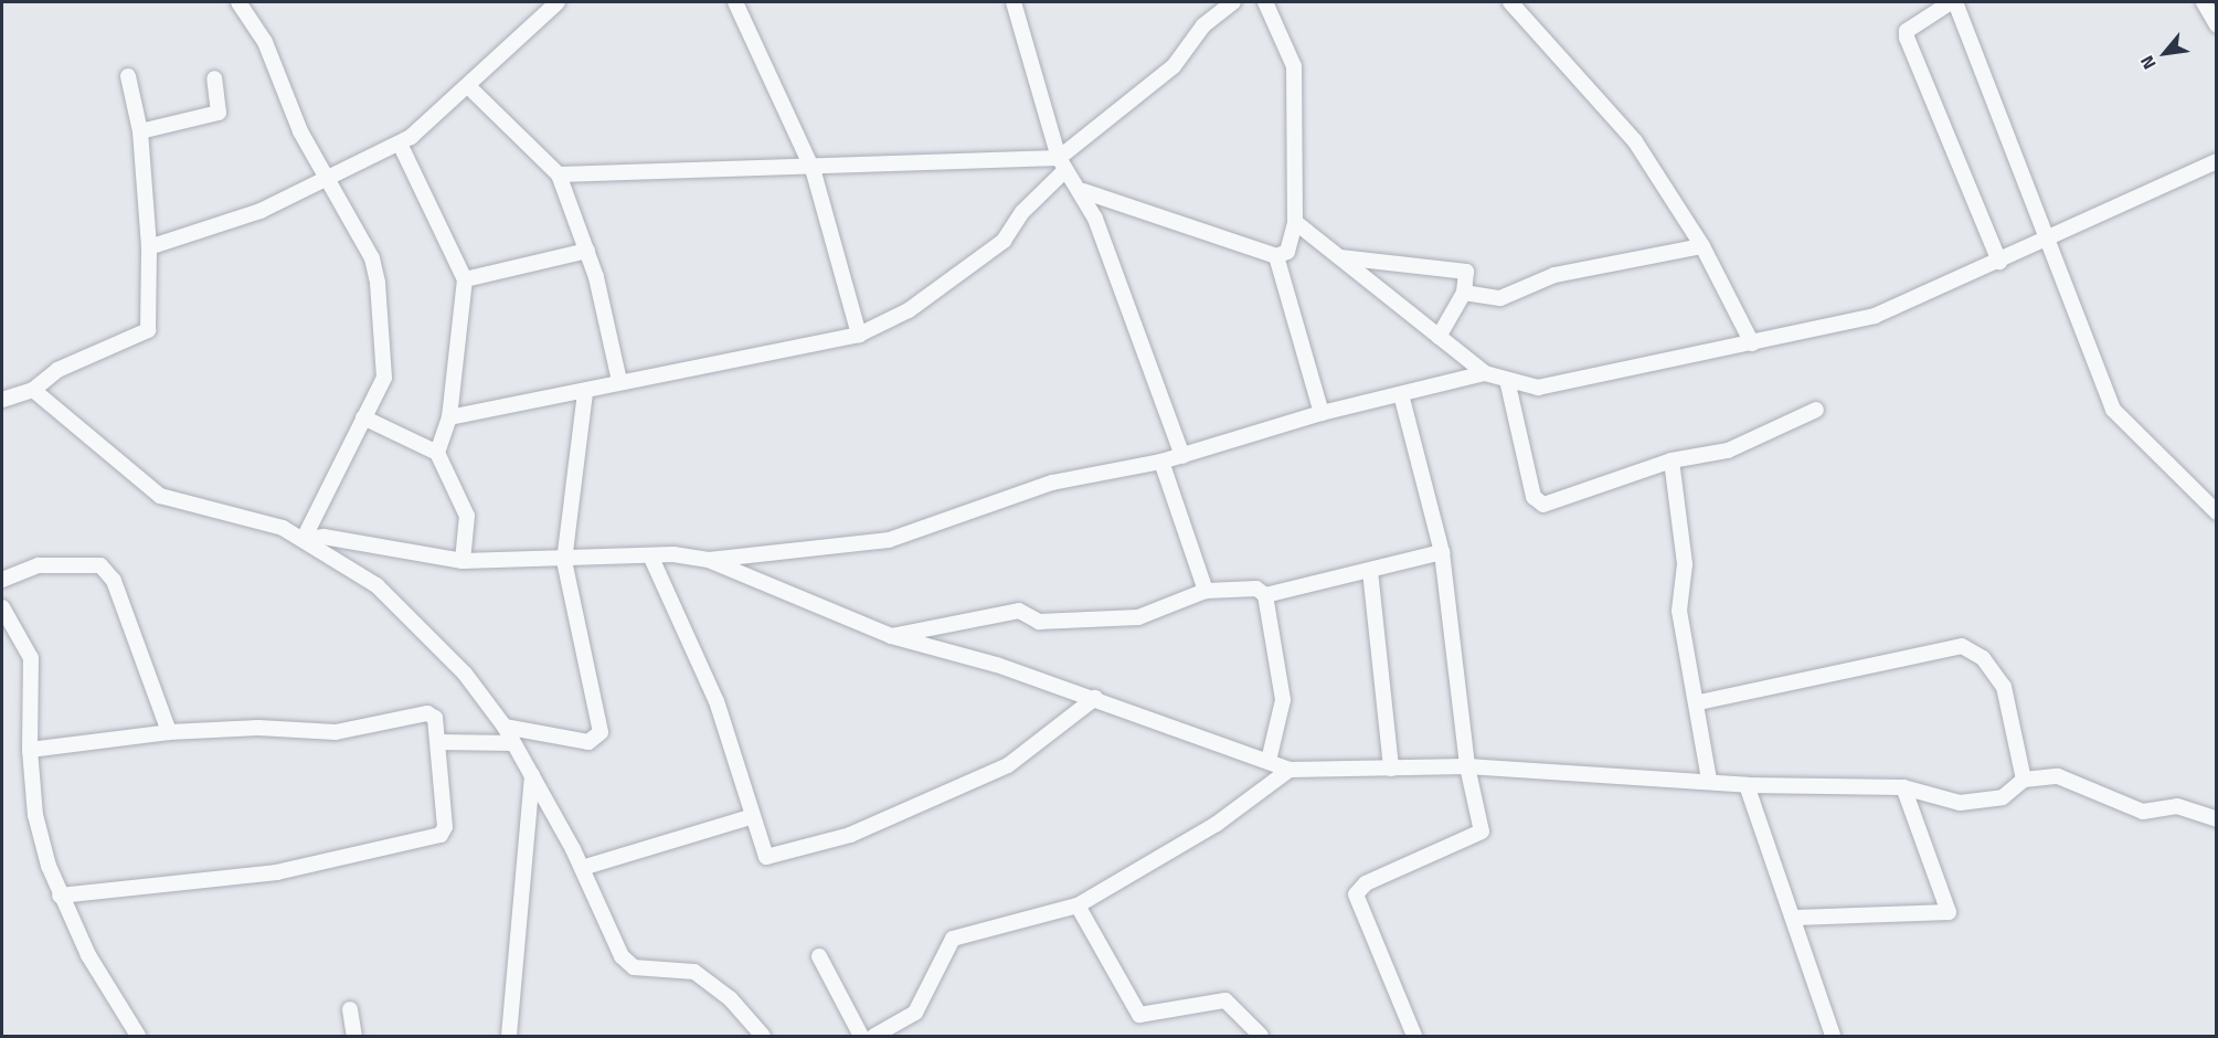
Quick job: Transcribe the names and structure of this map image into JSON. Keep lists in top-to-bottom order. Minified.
{"north":"bottom left"}
